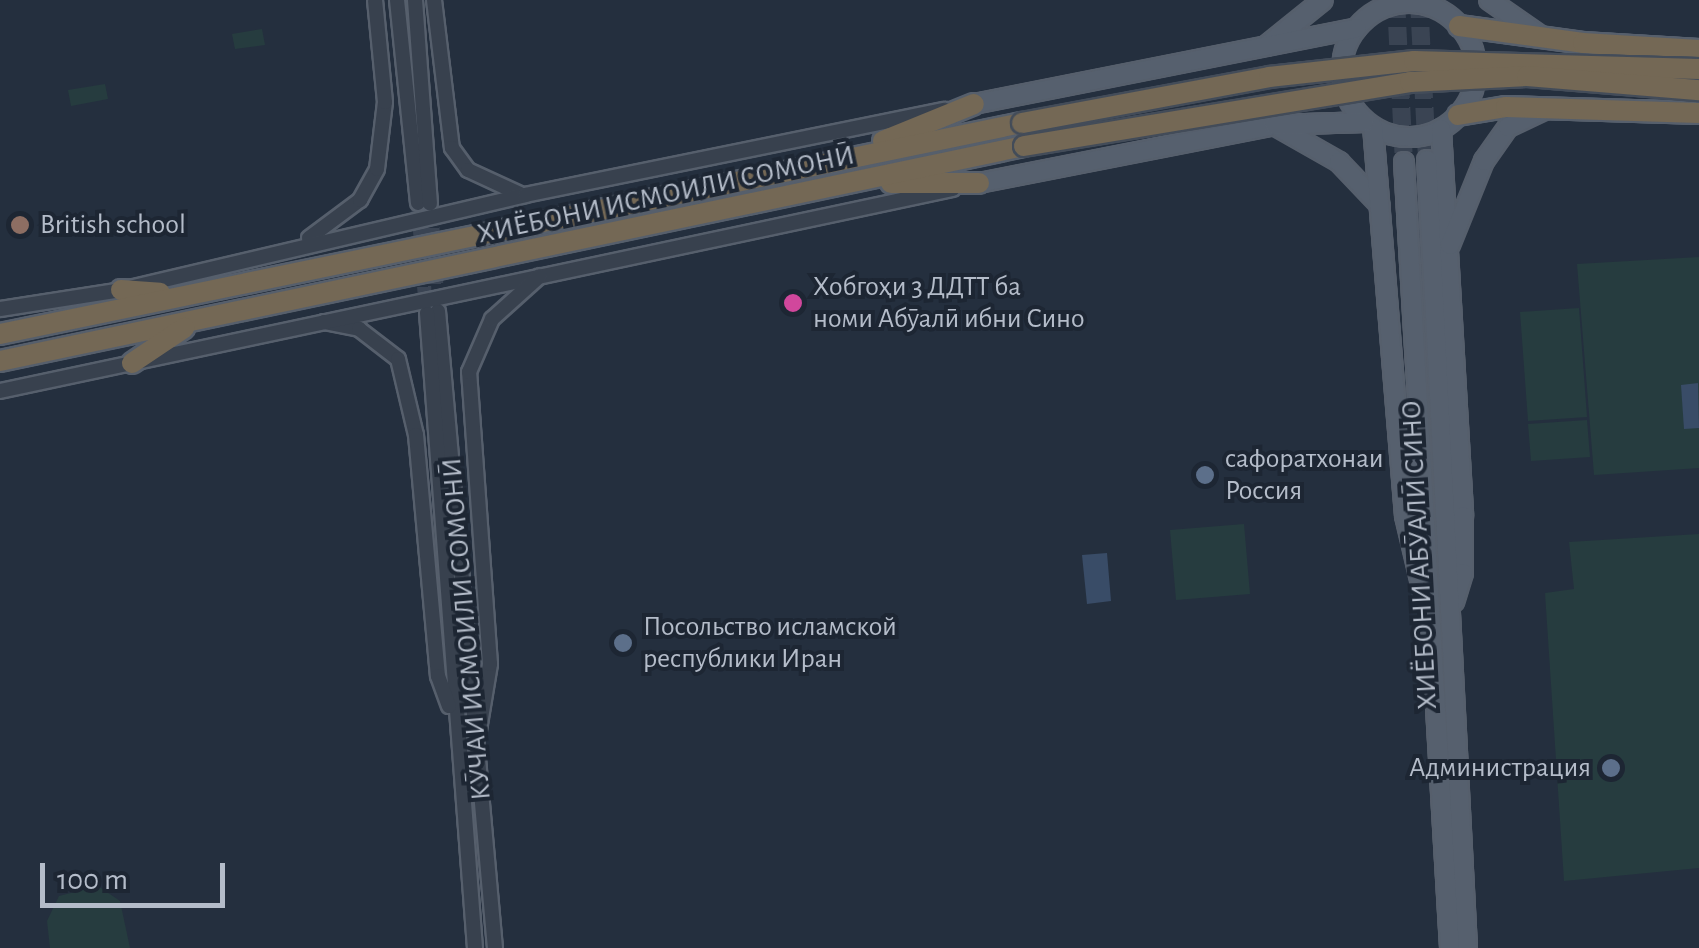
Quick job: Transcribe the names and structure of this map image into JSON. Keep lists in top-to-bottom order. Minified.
{"streets":{"highway":["ХИЁБОНИ ИСМОИЛИ СОМОНӢ"],"main road":["ХИЁБОНИ АБӮАЛӢ СИНО"],"street":["КӮЧАИ ИСМОИЛИ СОМОНӢ"]},"places":["British school","Хобгоҳи 3 ДДТТ ба номи Абӯалӣ ибни Сино","сафоратхонаи Россия","Посольство исламской республики Иран","Администрация"],"scale_bar":"100 m"}
